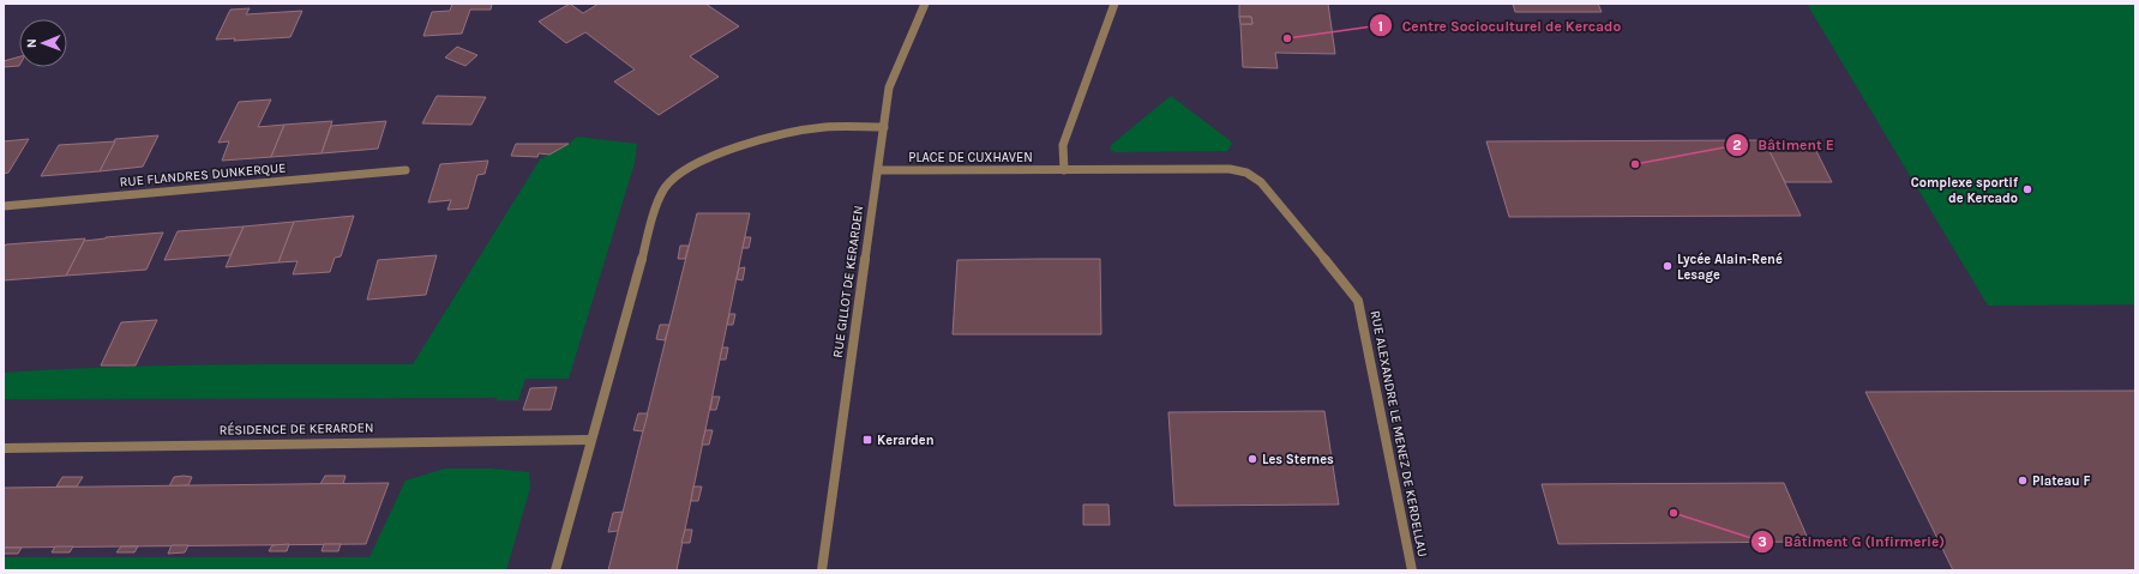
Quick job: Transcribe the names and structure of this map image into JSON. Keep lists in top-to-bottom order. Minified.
{"streets":{"street":["PLACE DE CUXHAVEN","RUE FLANDRES DUNKERQUE","RUE GILLOT DE KERARDEN","RÉSIDENCE DE KERARDEN","RUE ALEXANDRE LE MENEZ DE KERDELLAU"]},"crossings":[["PLACE DE CUXHAVEN","RUE GILLOT DE KERARDEN"],["PLACE DE CUXHAVEN","RUE ALEXANDRE LE MENEZ DE KERDELLAU"]],"places":{"other":["Centre Socioculturel de Kercado","Bâtiment E","Complexe sportif de Kercado","Lycée Alain-René Lesage","Les Sternes","Plateau F","Bâtiment G (Infirmerie)"],"transit":["Kerarden"]},"north":"left"}
